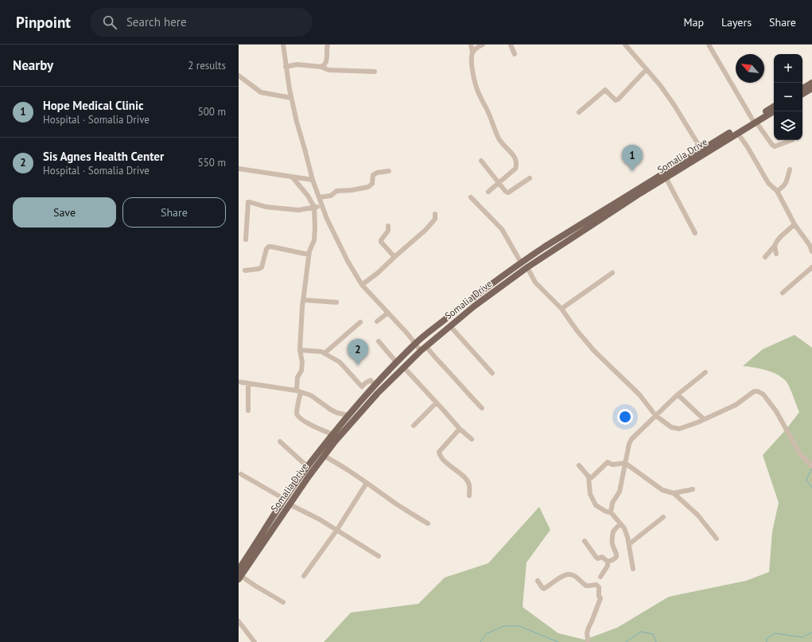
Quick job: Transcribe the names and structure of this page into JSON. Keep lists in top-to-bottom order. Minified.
{"streets":{"main road":["Somalia Drive"]},"north":"top left","page":{"header":"Pinpoint","search":"Search here","nav":["Map","Layers","Share"],"heading":["Nearby","2 results"],"map_buttons":["+","−"],"list":[{"mark":"1","name":"Hope Medical Clinic","note":"Hospital · Somalia Drive","value":"500 m"},{"mark":"2","name":"Sis Agnes Health Center","note":"Hospital · Somalia Drive","value":"550 m"}],"pins":["1","2"],"buttons":["Save","Share"]}}
